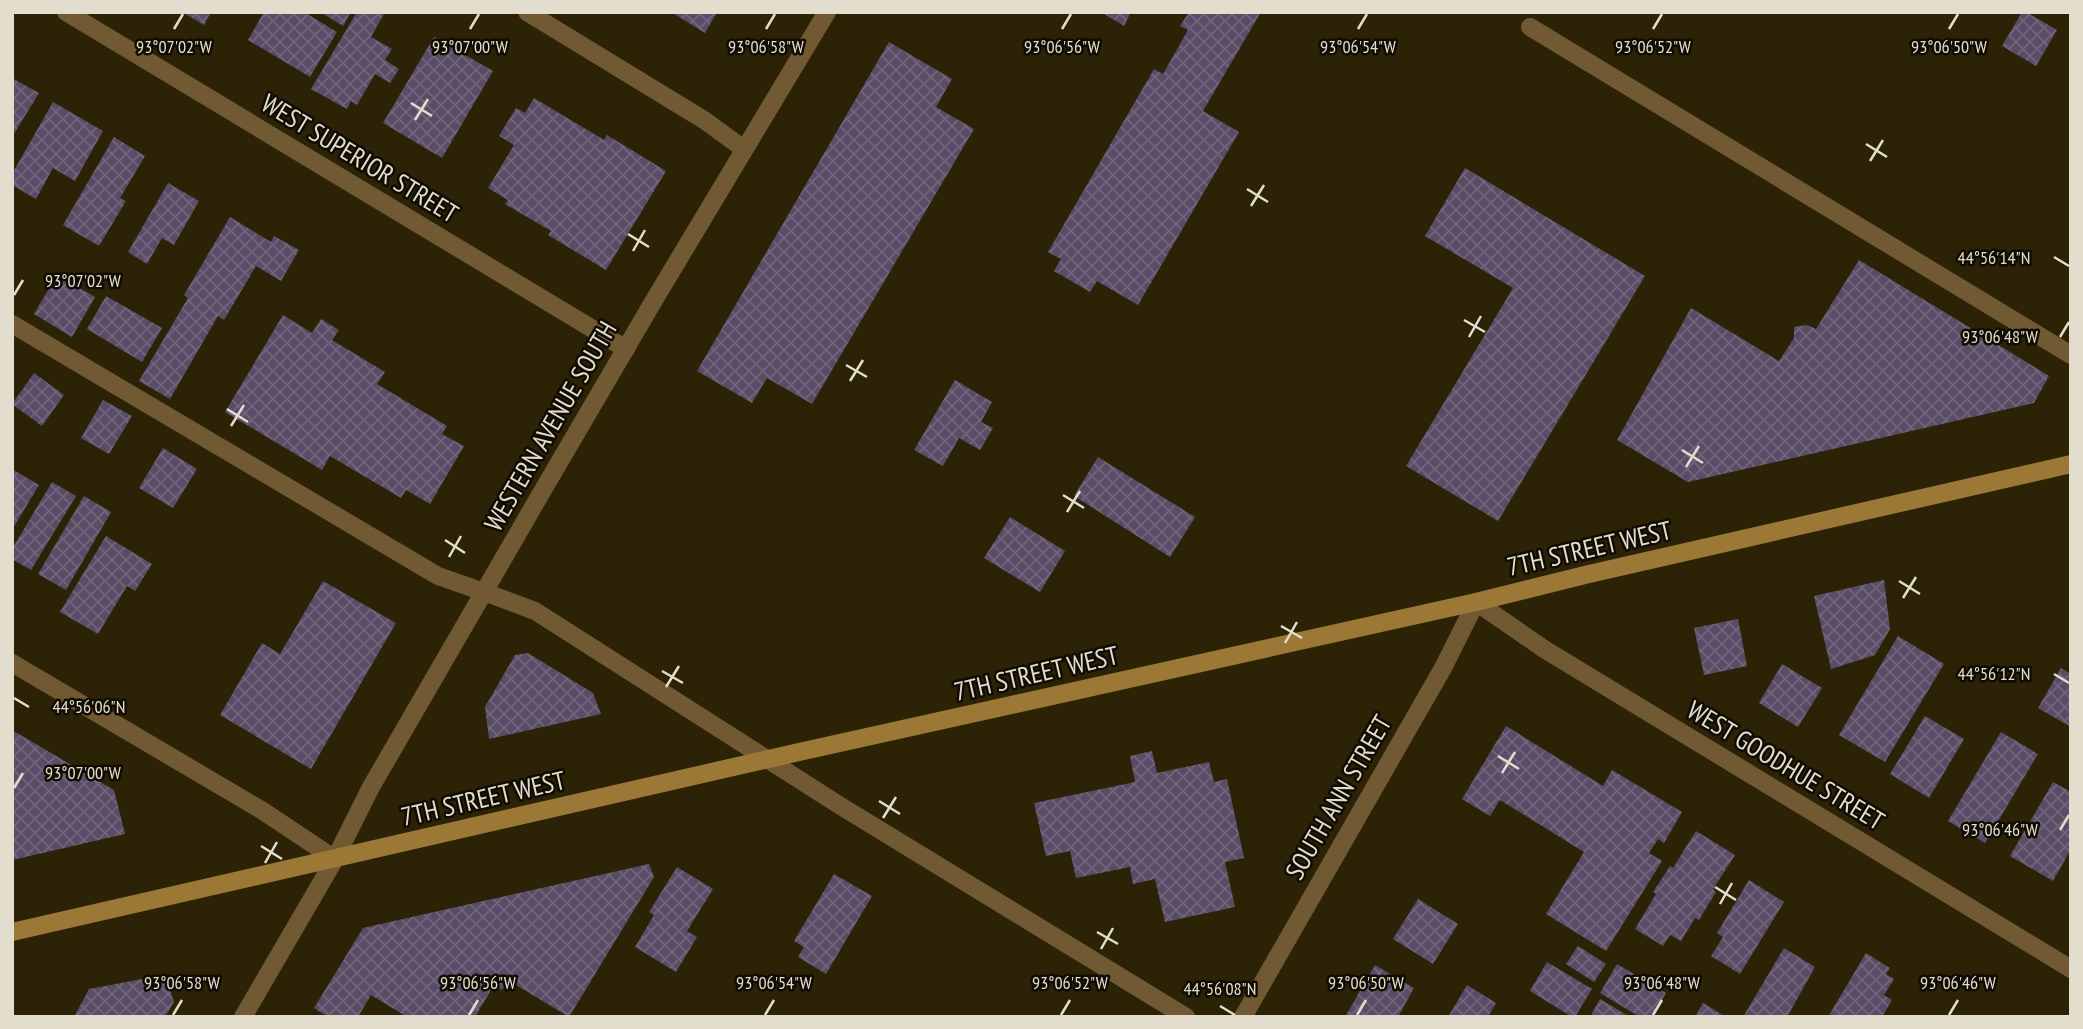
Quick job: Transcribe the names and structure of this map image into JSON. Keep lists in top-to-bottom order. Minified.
{"streets":{"main road":["7TH STREET WEST"],"street":["WEST SUPERIOR STREET","WESTERN AVENUE SOUTH","WEST GOODHUE STREET","SOUTH ANN STREET"]},"crossings":[["WEST SUPERIOR STREET","WESTERN AVENUE SOUTH"],["WESTERN AVENUE SOUTH","7TH STREET WEST"],["7TH STREET WEST","WEST GOODHUE STREET"],["7TH STREET WEST","SOUTH ANN STREET"],["WEST GOODHUE STREET","SOUTH ANN STREET"]],"coordinates":["93°07'02\"W","93°07'00\"W","93°06'58\"W","93°06'56\"W","93°06'54\"W","93°06'52\"W","93°06'50\"W","44°56'14\"N","93°06'48\"W","44°56'12\"N","44°56'06\"N","93°06'46\"W","44°56'08\"N"]}
